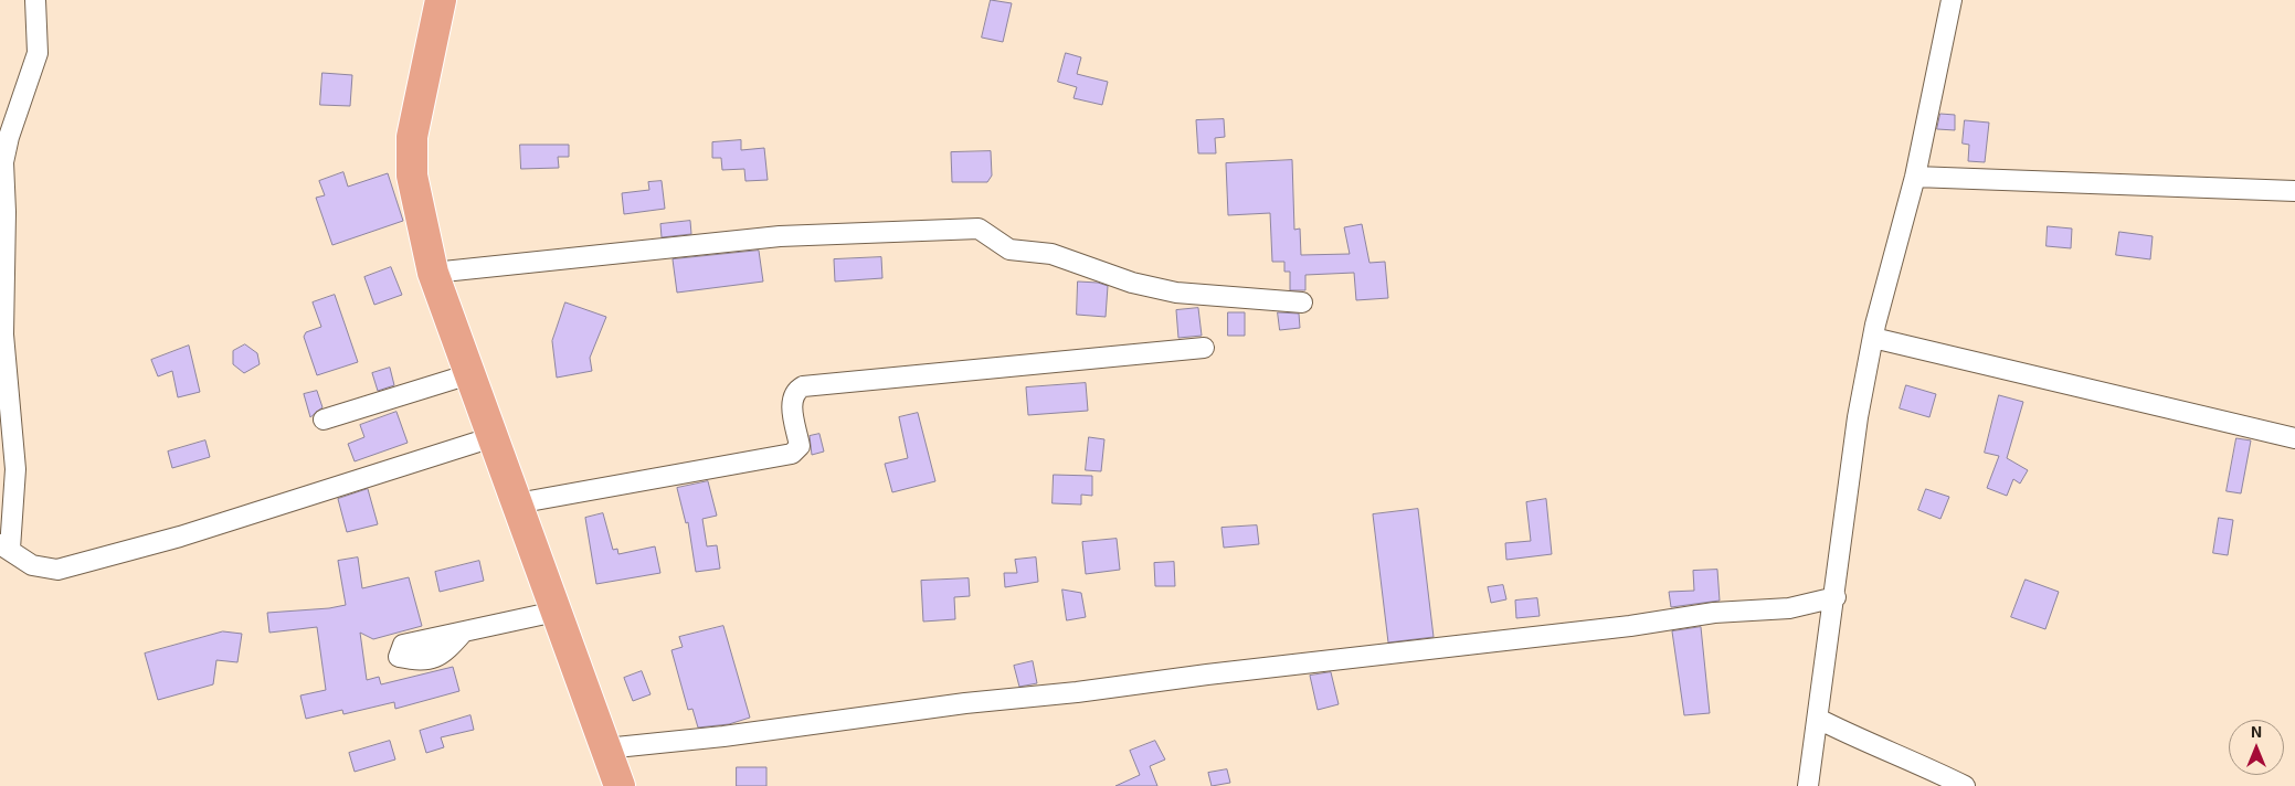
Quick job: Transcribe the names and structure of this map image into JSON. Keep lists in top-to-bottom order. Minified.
{"north":"top"}
